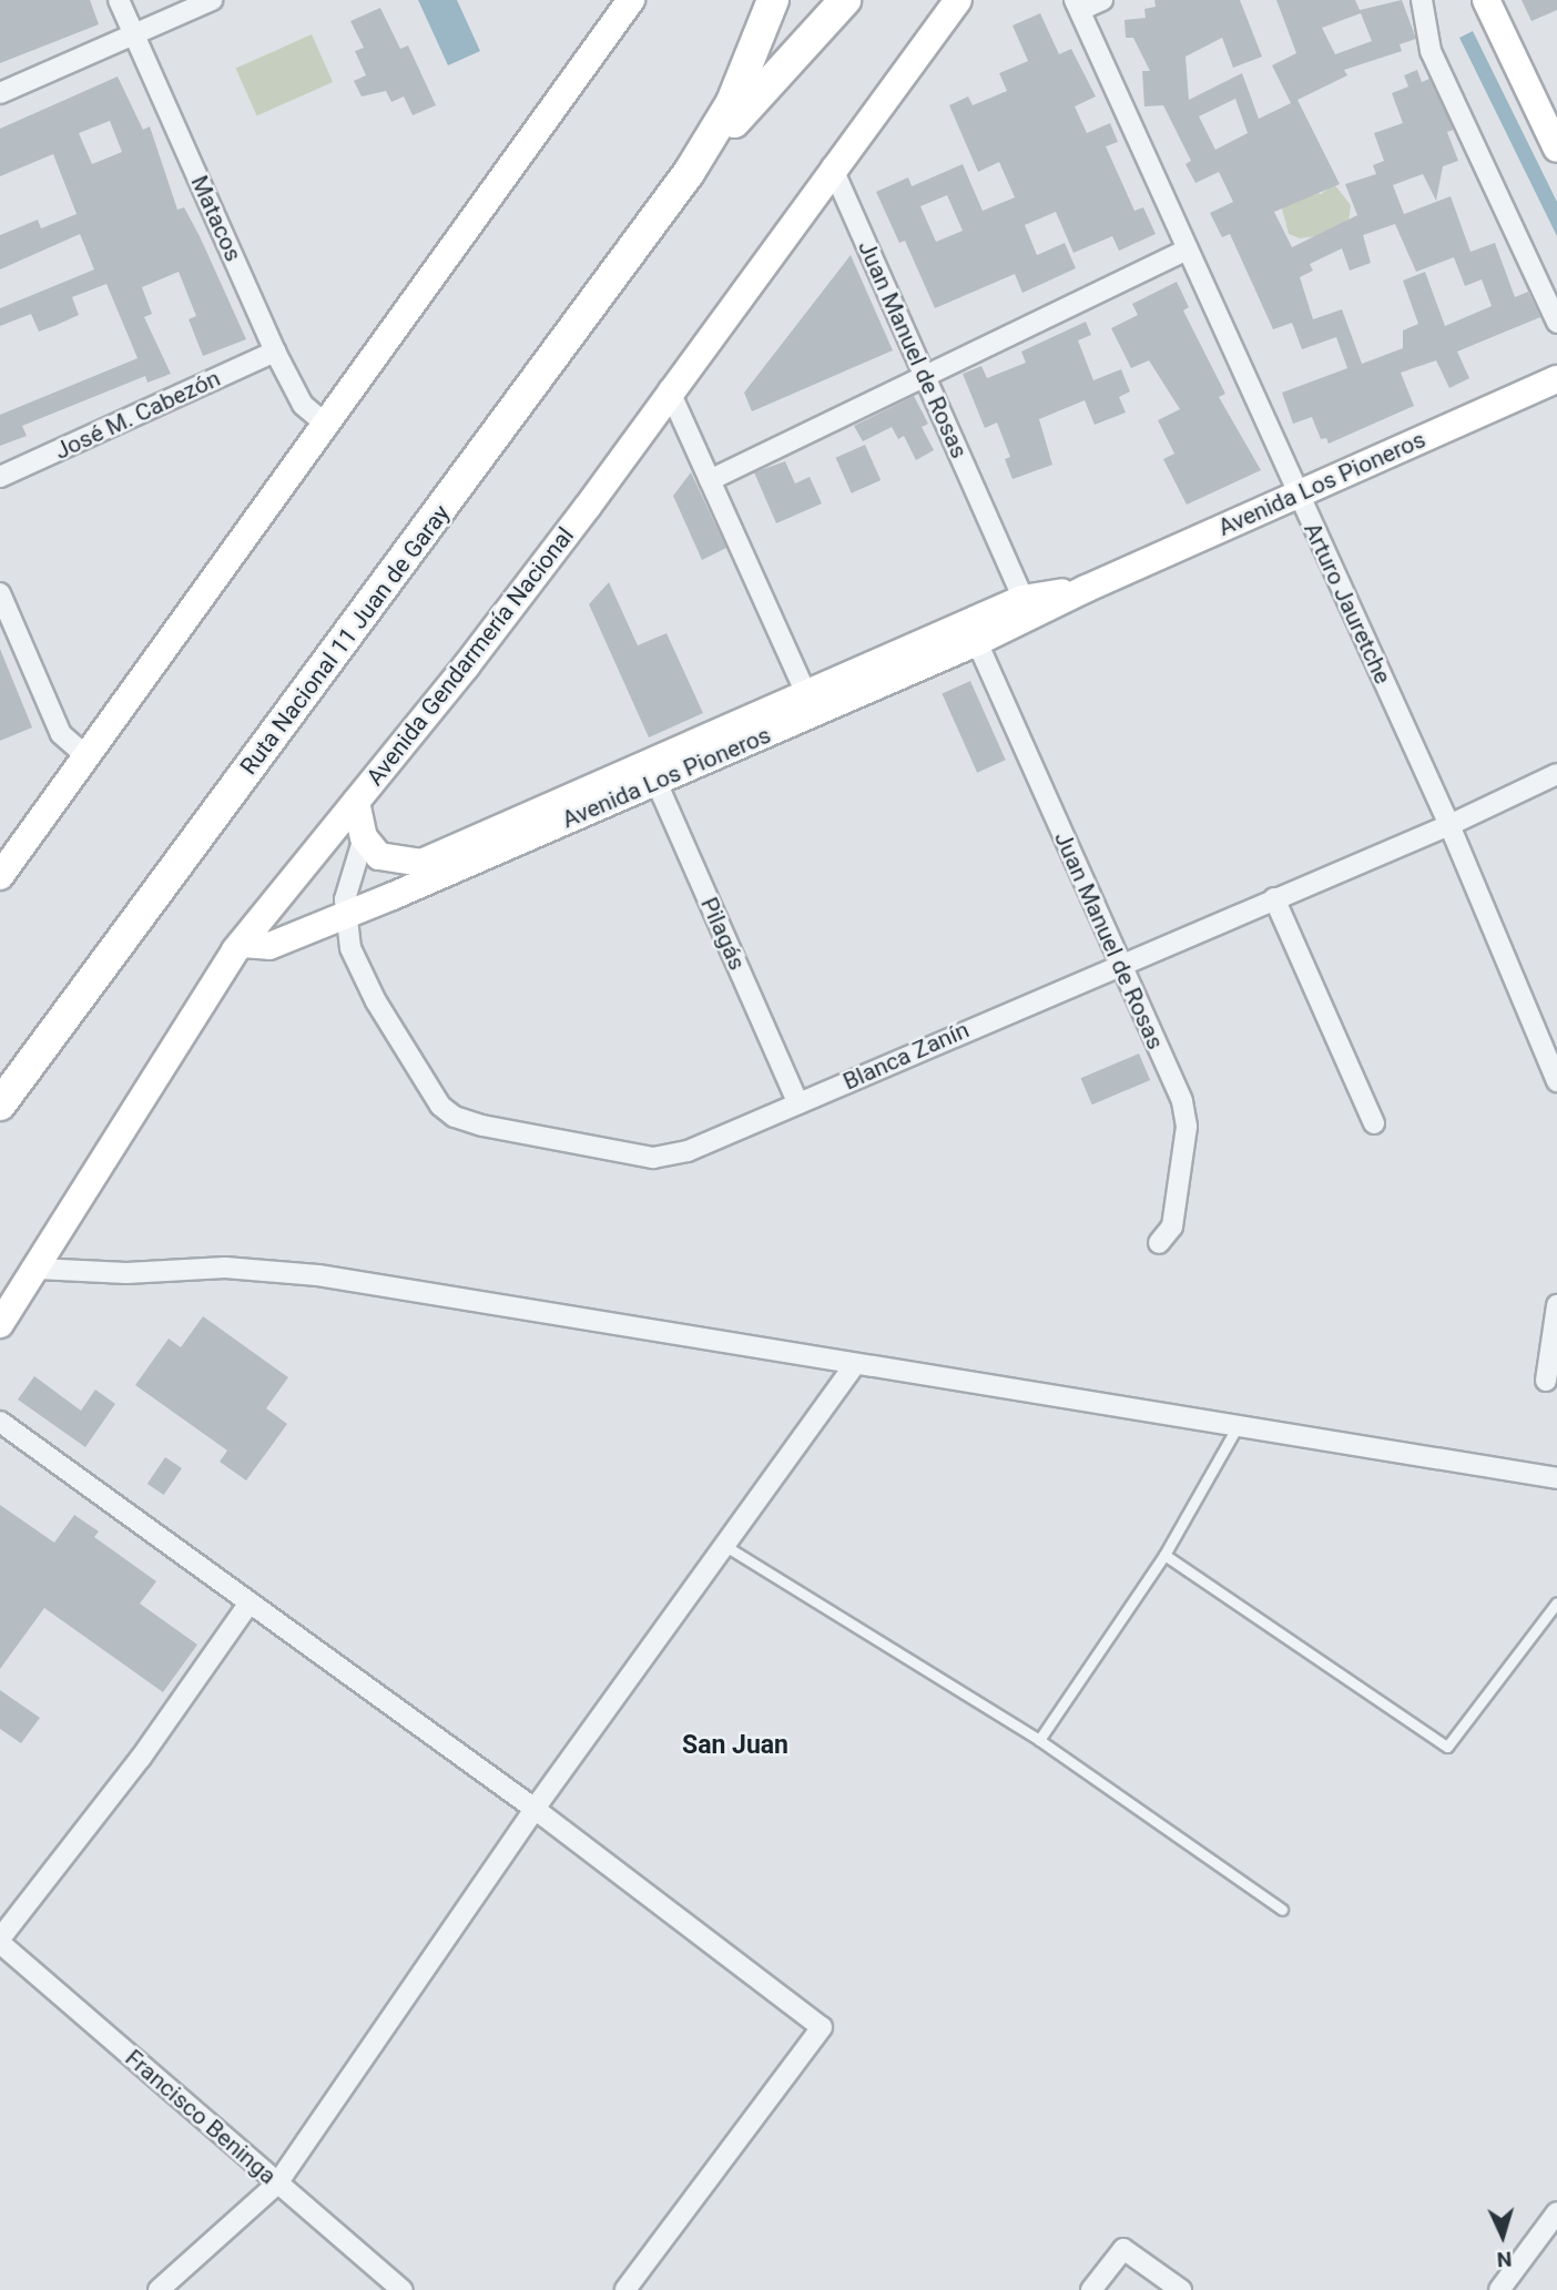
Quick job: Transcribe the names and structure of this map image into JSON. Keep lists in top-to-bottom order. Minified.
{"streets":{"highway":["Ruta Nacional 11 Juan de Garay"],"main road":["Avenida Los Pioneros","Avenida Gendarmería Nacional"],"street":["Matacos","Juan Manuel de Rosas","José M. Cabezón","Arturo Jauretche","Pilagás","Blanca Zanín","Francisco Beninga"]},"crossings":[["Matacos","José M. Cabezón"],["Juan Manuel de Rosas","Avenida Los Pioneros"],["Juan Manuel de Rosas","Avenida Gendarmería Nacional"],["Juan Manuel de Rosas","Blanca Zanín"],["Avenida Los Pioneros","Arturo Jauretche"],["Avenida Los Pioneros","Avenida Gendarmería Nacional"],["Avenida Los Pioneros","Pilagás"],["Avenida Los Pioneros","Blanca Zanín"],["Arturo Jauretche","Blanca Zanín"],["Pilagás","Blanca Zanín"]],"districts":["San Juan"],"north":"bottom"}
